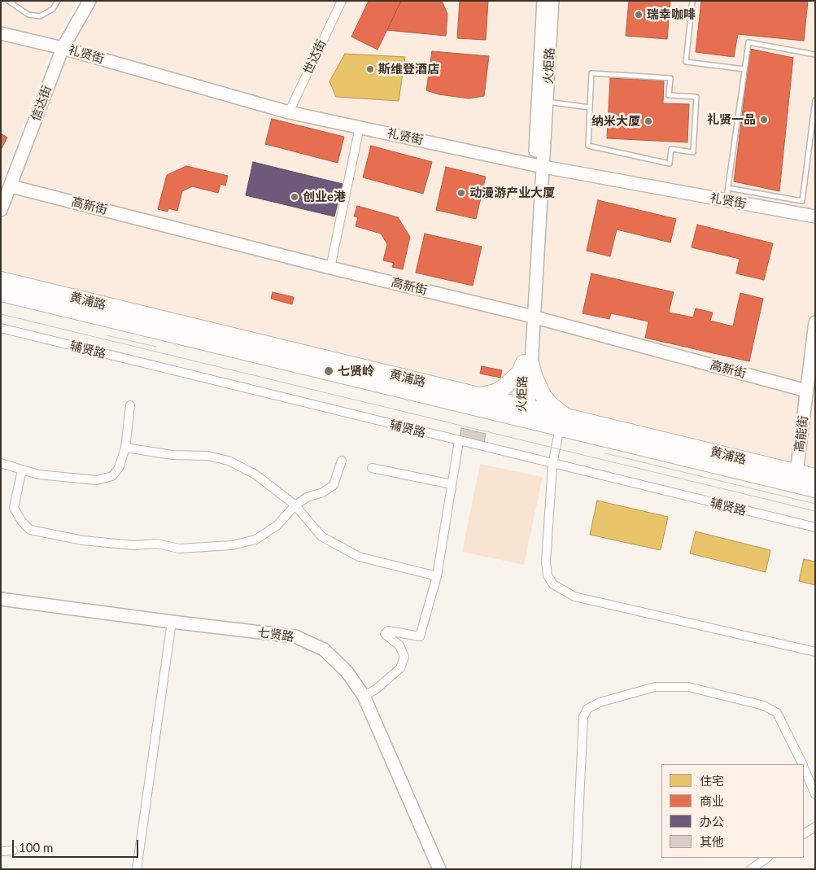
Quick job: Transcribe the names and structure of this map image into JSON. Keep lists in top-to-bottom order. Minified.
{"streets":{"highway":["黄浦路"],"street":["礼贤街","世达街","火炬路","信达街","高新街","辅贤路","高能街","七贤路"]},"crossings":[["礼贤街","世达街"],["礼贤街","火炬路"],["礼贤街","信达街"],["火炬路","高新街"],["火炬路","黄浦路"],["信达街","高新街"],["高新街","高能街"],["黄浦路","高能街"]],"places":["瑞幸咖啡","斯维登酒店","礼贤一品","纳米大厦","动漫游产业大厦","创业e港","七贤岭"],"legend":["住宅","商业","办公","其他"],"scale_bar":"100 m"}
